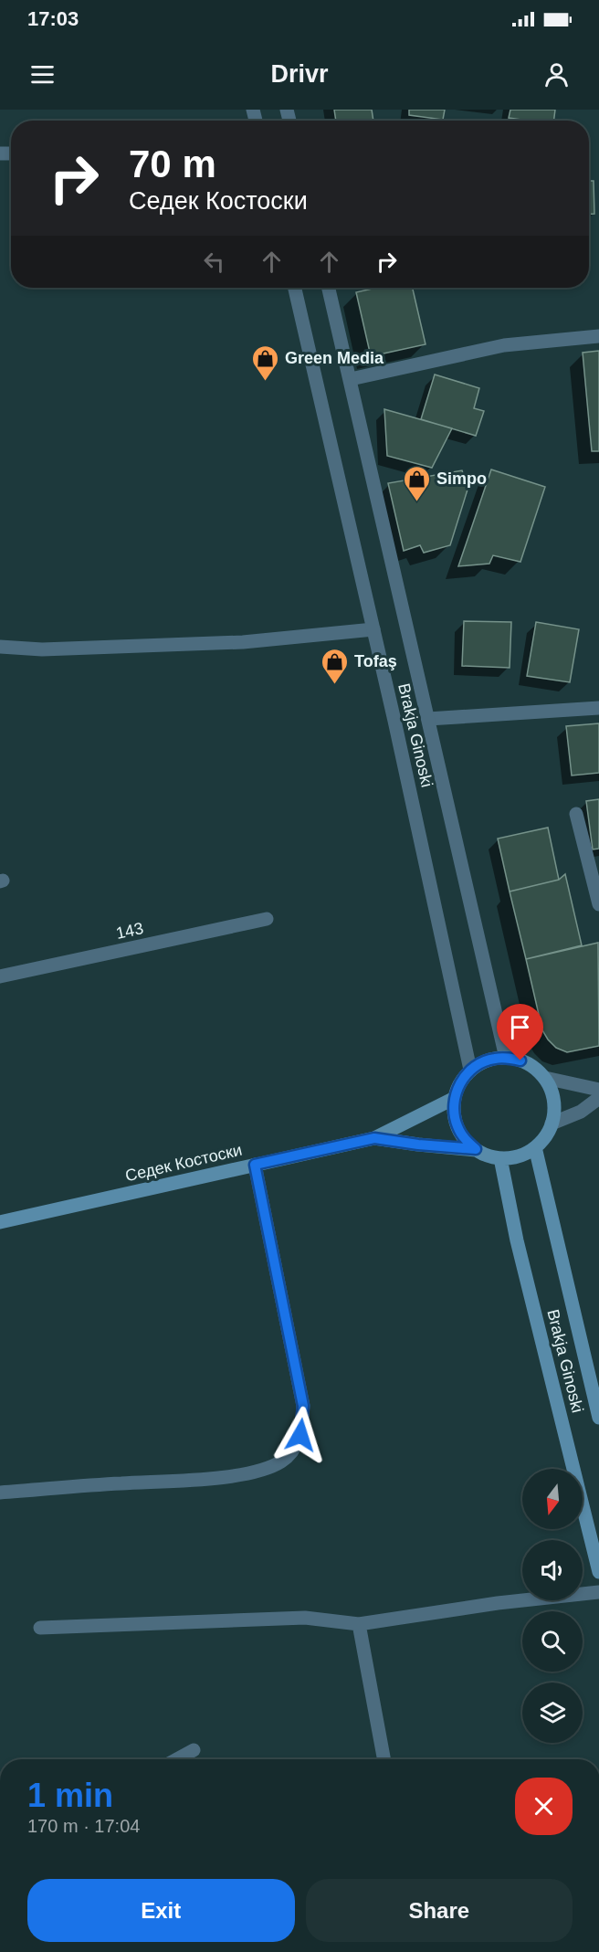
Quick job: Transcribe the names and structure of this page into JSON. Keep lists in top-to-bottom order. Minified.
{"streets":{"main road":["Brakja Ginoski","Седек Костоски"],"street":["143"]},"places":{"shop":["Green Media","Simpo","Tofaş"]},"north":"bottom","page":{"status":"17:03","header":"Drivr","turn":["70 m","Седек Костоски"],"heading":["1 min","170 m · 17:04"],"buttons":["Exit","Share"]}}
